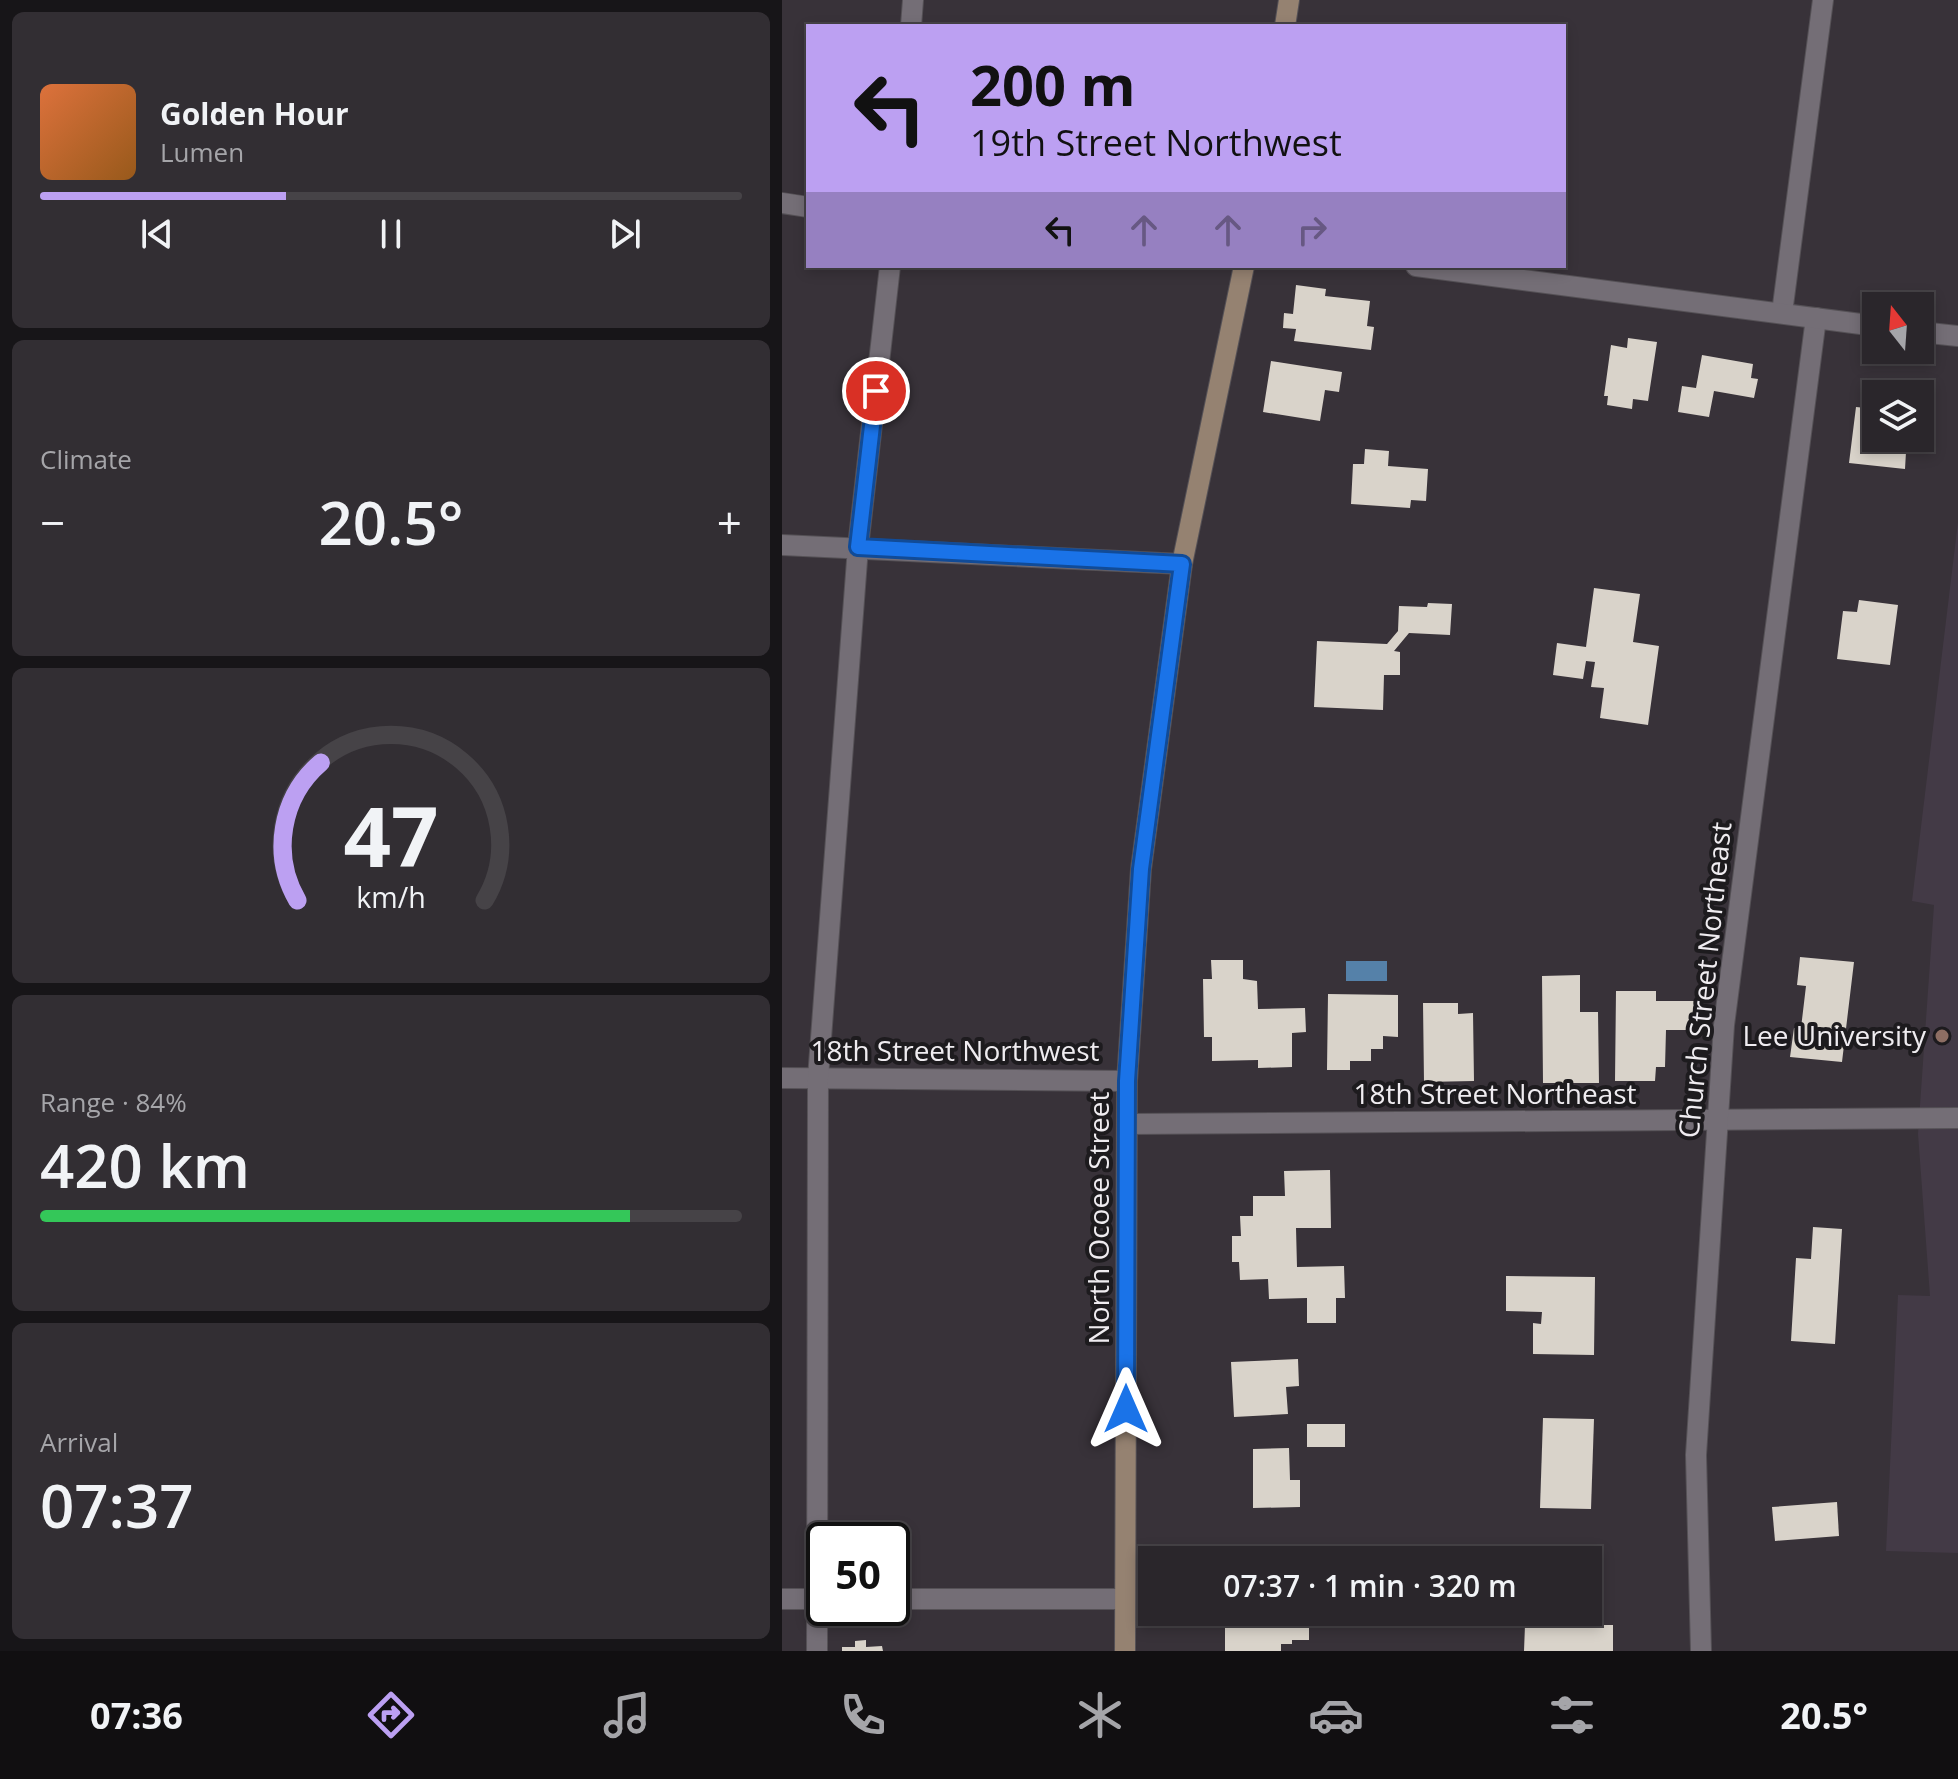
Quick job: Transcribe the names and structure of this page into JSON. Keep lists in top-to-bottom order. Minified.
{"streets":{"main road":["North Ocoee Street"],"street":["Church Street Northeast","18th Street Northwest","18th Street Northeast"]},"crossings":[["Church Street Northeast","18th Street Northeast"],["18th Street Northwest","North Ocoee Street"],["18th Street Northeast","North Ocoee Street"]],"places":["Lee University"],"north":"top","page":{"turn":["200 m","19th Street Northwest"],"song":["Golden Hour","Lumen"],"tile":["Climate",["Range · 84%","420 km"],["Arrival","07:37"]],"heat":["−","20.5°","+"],"limit":"50","trip":"07:37 · 1 min · 320 m","tabs":["07:36","20.5°"],"gauge":["47","km/h"]}}
